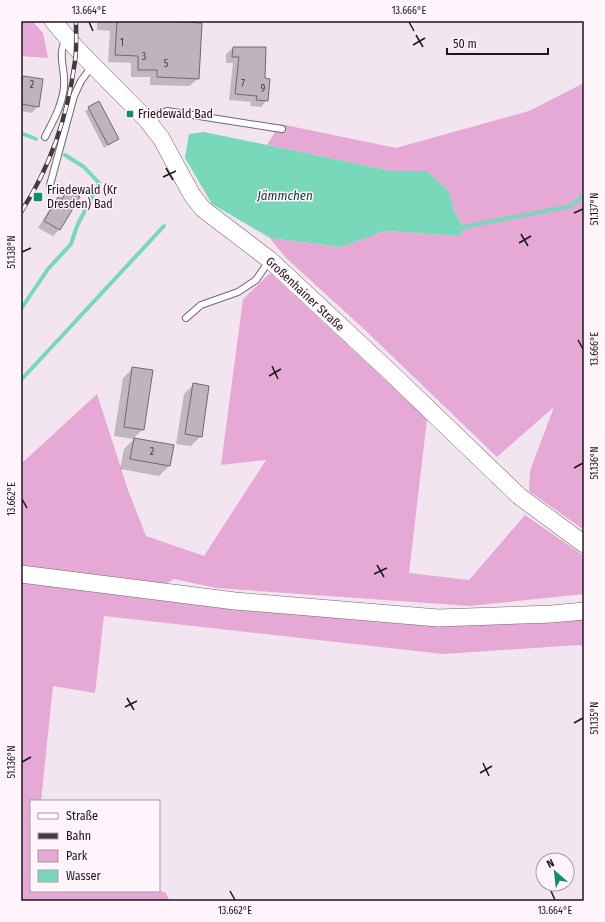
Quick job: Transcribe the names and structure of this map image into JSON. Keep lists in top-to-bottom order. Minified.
{"streets":{"street":["Großenhainer Straße"]},"water":["Jämmchen"],"places":{"transit":["Friedewald Bad","Friedewald (Kr Dresden) Bad"]},"house_numbers":["1","3","5","7","2","9","2"],"legend":["Straße","Bahn","Park","Wasser"],"scale_bar":"50 m","north":"top left","coordinates":["13.664°E","13.666°E","51.137°N","51.138°N","51.136°N","13.662°E","51.135°N"]}
